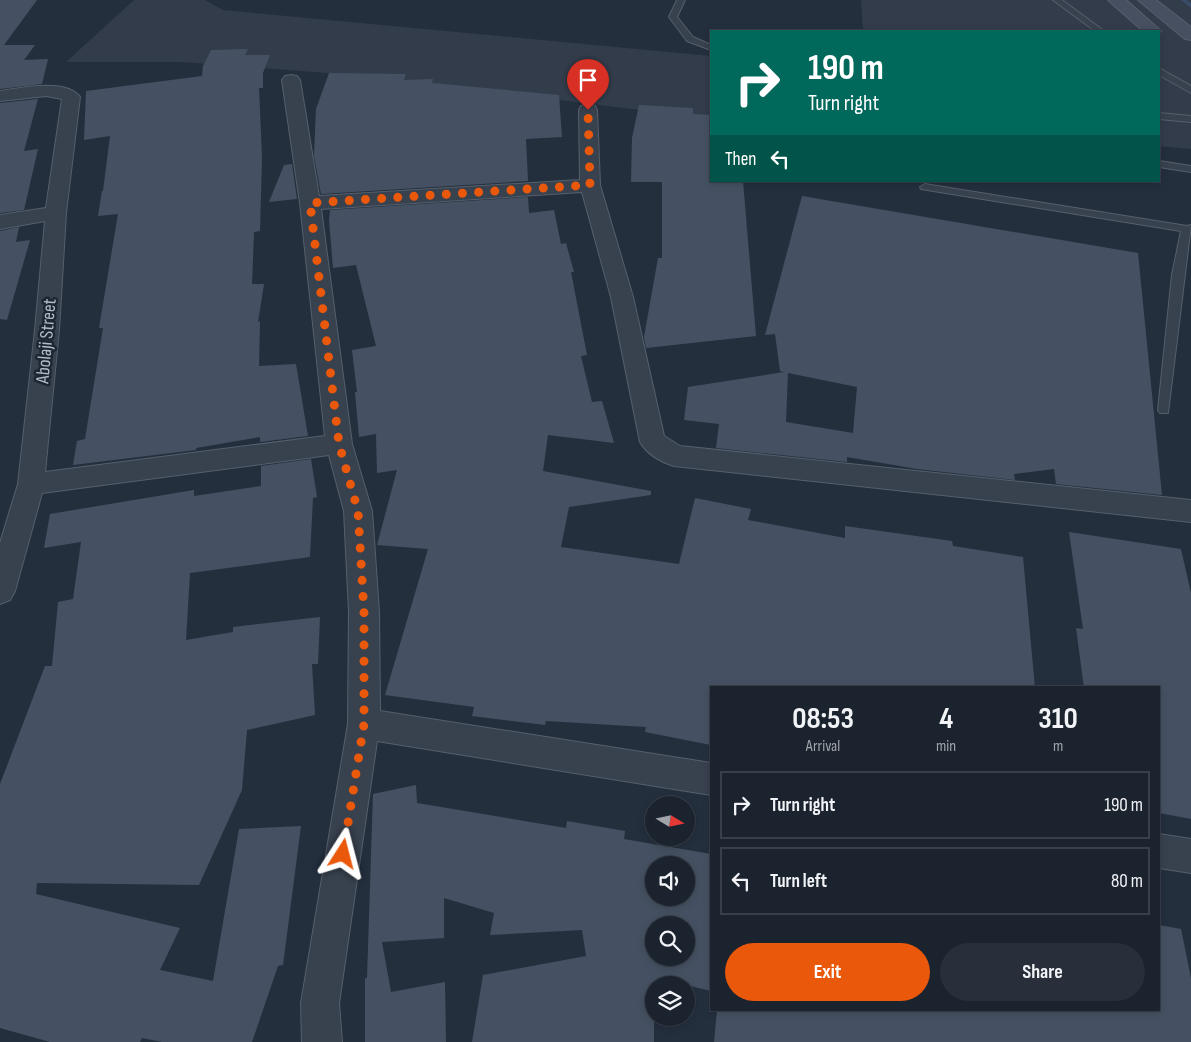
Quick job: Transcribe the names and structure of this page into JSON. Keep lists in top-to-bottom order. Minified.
{"streets":{"street":["Abolaji Street"]},"north":"right","page":{"turn":["190 m","Turn right"],"then":"Then","eta":["08:53","Arrival","4","min","310","m"],"list":[{"name":"Turn right","value":"190 m"},{"name":"Turn left","value":"80 m"}],"buttons":["Exit","Share"]}}
